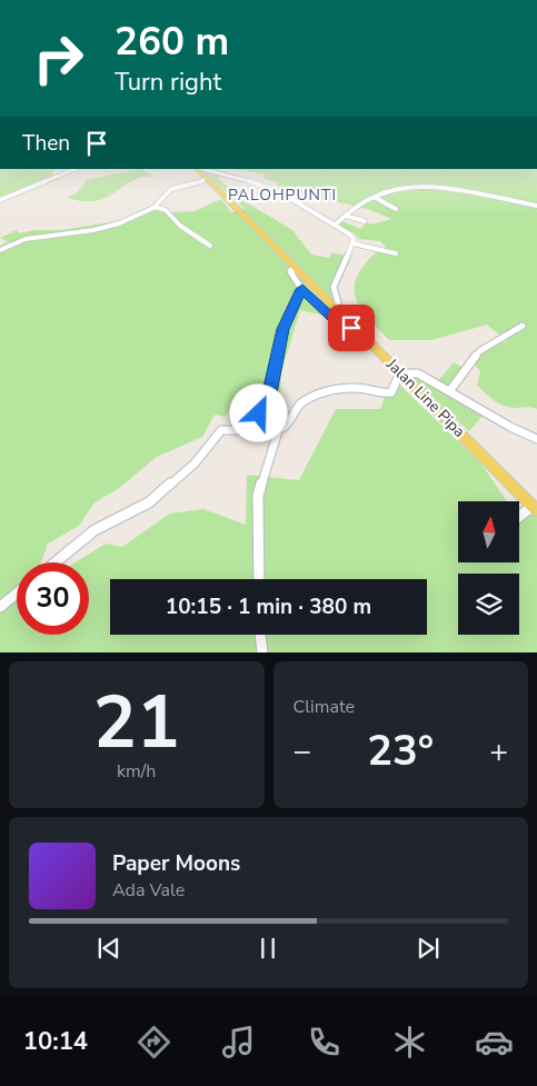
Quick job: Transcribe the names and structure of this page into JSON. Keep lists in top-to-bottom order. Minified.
{"streets":{"main road":["Jalan Line Pipa"]},"districts":["PALOHPUNTI"],"north":"top","page":{"turn":["260 m","Turn right"],"then":"Then","limit":"30","trip":"10:15 · 1 min · 380 m","tile":[["21","km/h"],"Climate"],"heat":["−","23°","+"],"song":["Paper Moons","Ada Vale"],"tabs":"10:14"}}
